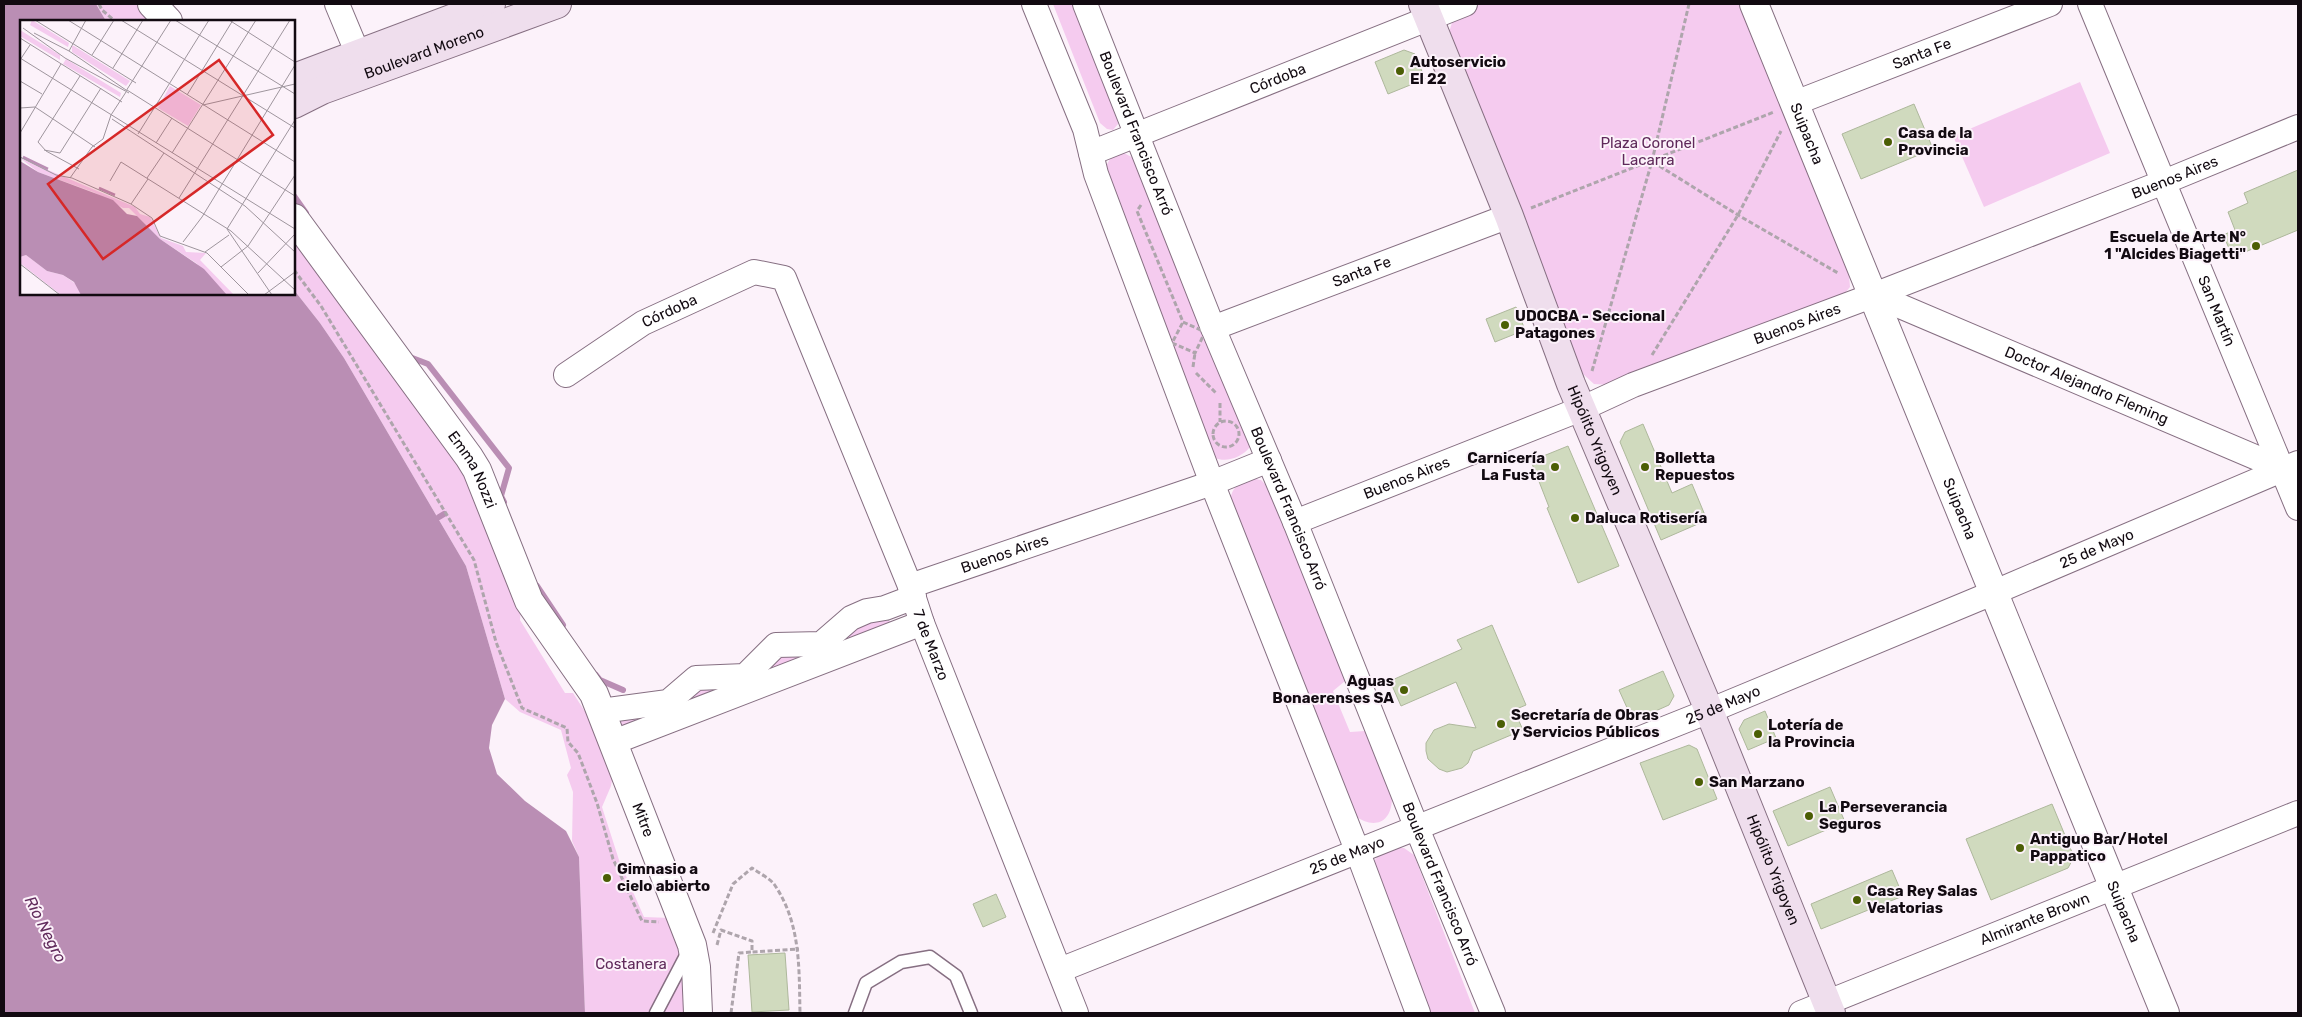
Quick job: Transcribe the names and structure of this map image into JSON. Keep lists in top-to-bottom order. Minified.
{"streets":{"main road":["Boulevard Moreno","Hipólito Yrigoyen"],"street":["Santa Fe","Córdoba","Boulevard Francisco Arró","Suipacha","Buenos Aires","San Martín","Doctor Alejandro Fleming","Emma Nozzi","25 de Mayo","7 de Marzo","Mitre","Almirante Brown"]},"crossings":[["Santa Fe","Boulevard Francisco Arró"],["Santa Fe","Suipacha"],["Santa Fe","Hipólito Yrigoyen"],["Córdoba","Boulevard Francisco Arró"],["Córdoba","Hipólito Yrigoyen"],["Córdoba","7 de Marzo"],["Boulevard Francisco Arró","Buenos Aires"],["Boulevard Francisco Arró","25 de Mayo"],["Suipacha","Buenos Aires"],["Suipacha","Doctor Alejandro Fleming"],["Suipacha","25 de Mayo"],["Suipacha","Almirante Brown"],["Buenos Aires","San Martín"],["Buenos Aires","Doctor Alejandro Fleming"],["Buenos Aires","Hipólito Yrigoyen"],["Buenos Aires","Emma Nozzi"],["Buenos Aires","7 de Marzo"],["San Martín","Doctor Alejandro Fleming"],["San Martín","25 de Mayo"],["Doctor Alejandro Fleming","25 de Mayo"],["Hipólito Yrigoyen","25 de Mayo"],["Hipólito Yrigoyen","Almirante Brown"],["Emma Nozzi","Mitre"],["25 de Mayo","7 de Marzo"]],"water":["Río Negro"],"parks":["Plaza Coronel Lacarra","Costanera"],"places":["Autoservicio El 22","Casa de la Provincia","Escuela de Arte N° 1 \"Alcides Biagetti\"","UDOCBA - Seccional Patagones","Carnicería La Fusta","Bolletta Repuestos","Daluca Rotisería","Aguas Bonaerenses SA","Secretaría de Obras y Servicios Públicos","Lotería de la Provincia","San Marzano","La Perseverancia Seguros","Antiguo Bar/Hotel Pappatico","Gimnasio a cielo abierto","Casa Rey Salas Velatorias"]}
